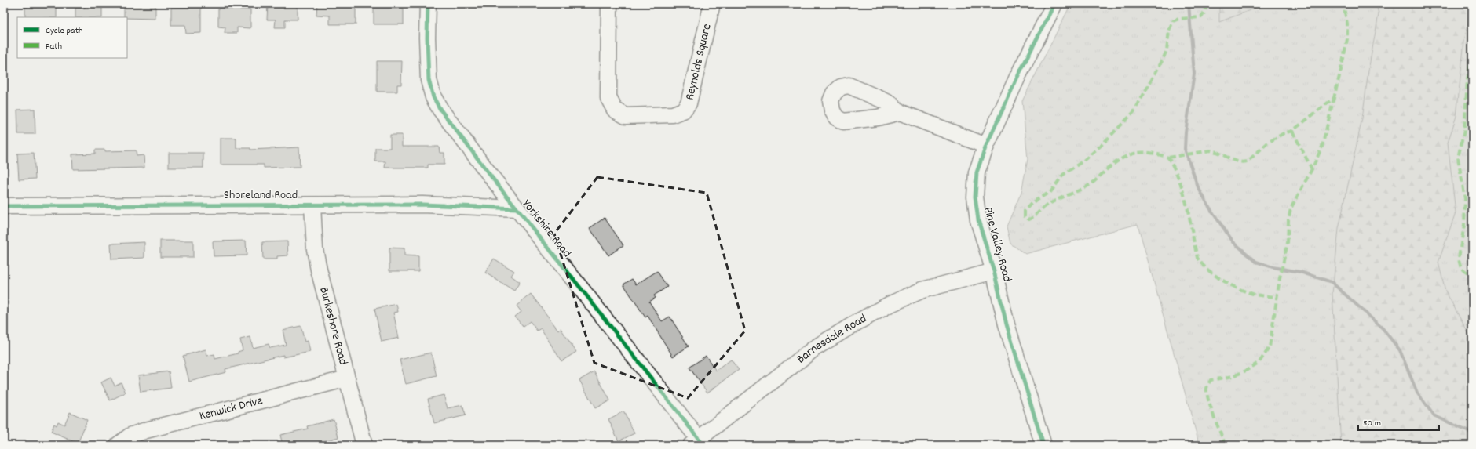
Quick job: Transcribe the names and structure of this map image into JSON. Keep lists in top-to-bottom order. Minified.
{"streets":{"street":["Reynolds Square","Shoreland Road","Yorkshire Road","Pine Valley Road","Burkeshore Road","Barnesdale Road","Kenwick Drive"]},"crossings":[["Shoreland Road","Yorkshire Road"],["Shoreland Road","Burkeshore Road"],["Yorkshire Road","Barnesdale Road"],["Pine Valley Road","Barnesdale Road"],["Burkeshore Road","Kenwick Drive"]],"legend":["Cycle path","Path"],"scale_bar":"50 m"}
